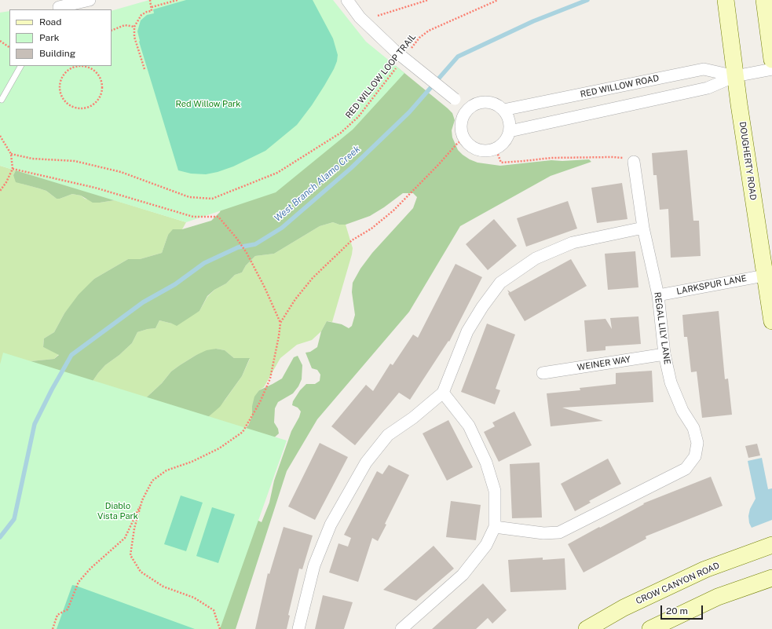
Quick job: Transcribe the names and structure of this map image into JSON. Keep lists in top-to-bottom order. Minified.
{"streets":{"main road":["DOUGHERTY ROAD","CROW CANYON ROAD"],"street":["RED WILLOW ROAD","LARKSPUR LANE","REGAL LILY LANE","WEINER WAY"],"path":["RED WILLOW LOOP TRAIL"]},"crossings":[["RED WILLOW ROAD","DOUGHERTY ROAD"],["DOUGHERTY ROAD","LARKSPUR LANE"],["LARKSPUR LANE","REGAL LILY LANE"],["REGAL LILY LANE","WEINER WAY"]],"water":["West Branch Alamo Creek"],"parks":["Red Willow Park","Diablo Vista Park"],"legend":["Road","Park","Building"],"scale_bar":"20 m"}
